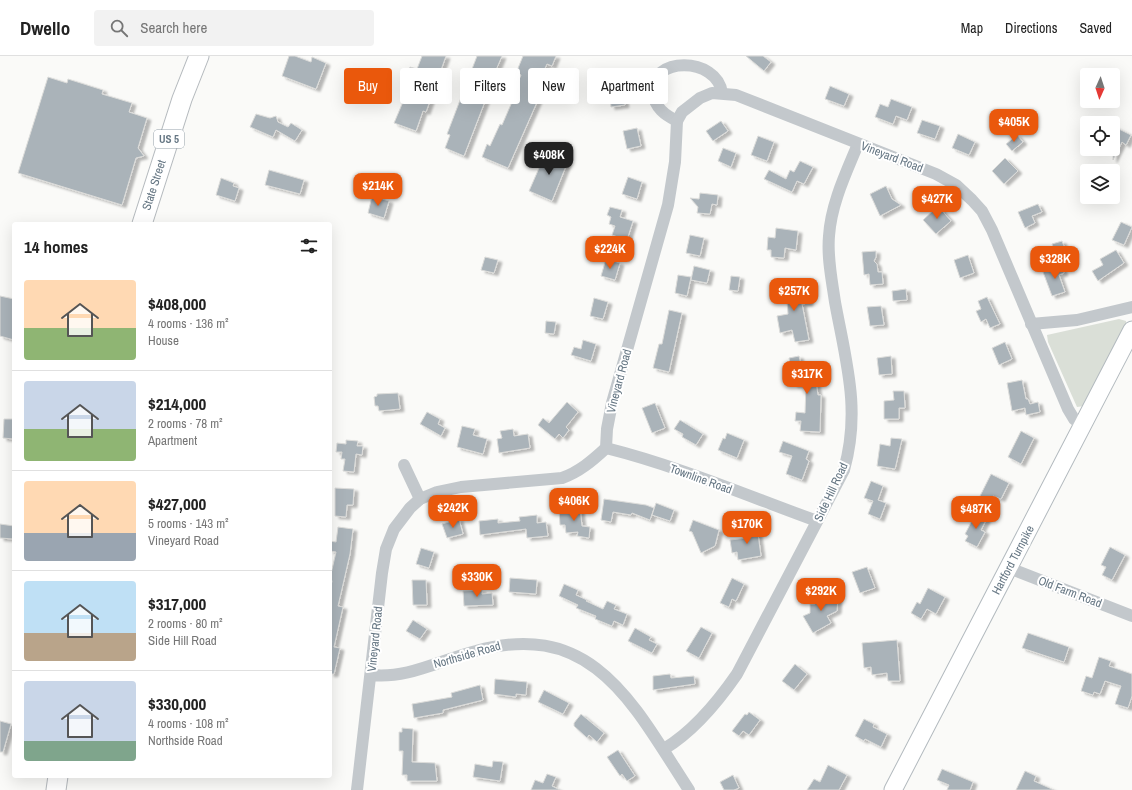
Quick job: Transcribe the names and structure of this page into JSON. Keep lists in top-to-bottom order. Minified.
{"streets":{"main road":["US 5","State Street","Hartford Turnpike"],"street":["Vineyard Road","Townline Road","Side Hill Road","Old Farm Road","Northside Road"]},"crossings":[["Vineyard Road","Townline Road"],["Vineyard Road","Side Hill Road"],["Vineyard Road","Hartford Turnpike"],["Vineyard Road","Northside Road"],["Townline Road","Side Hill Road"],["Side Hill Road","Northside Road"],["Hartford Turnpike","Old Farm Road"]],"north":"bottom","page":{"header":"Dwello","search":"Search here","nav":["Map","Directions","Saved"],"chip":["Buy","Rent","Filters","New","Apartment"],"price":["$405K","$408K","$214K","$427K","$224K","$328K","$257K","$317K","$406K","$242K","$487K","$170K","$330K","$292K"],"heading":"14 homes","list":[{"name":"$408,000","note":"4 rooms · 136 m² · House"},{"name":"$214,000","note":"2 rooms · 78 m² · Apartment"},{"name":"$427,000","note":"5 rooms · 143 m² · Vineyard Road"},{"name":"$317,000","note":"2 rooms · 80 m² · Side Hill Road"},{"name":"$330,000","note":"4 rooms · 108 m² · Northside Road"}]}}
